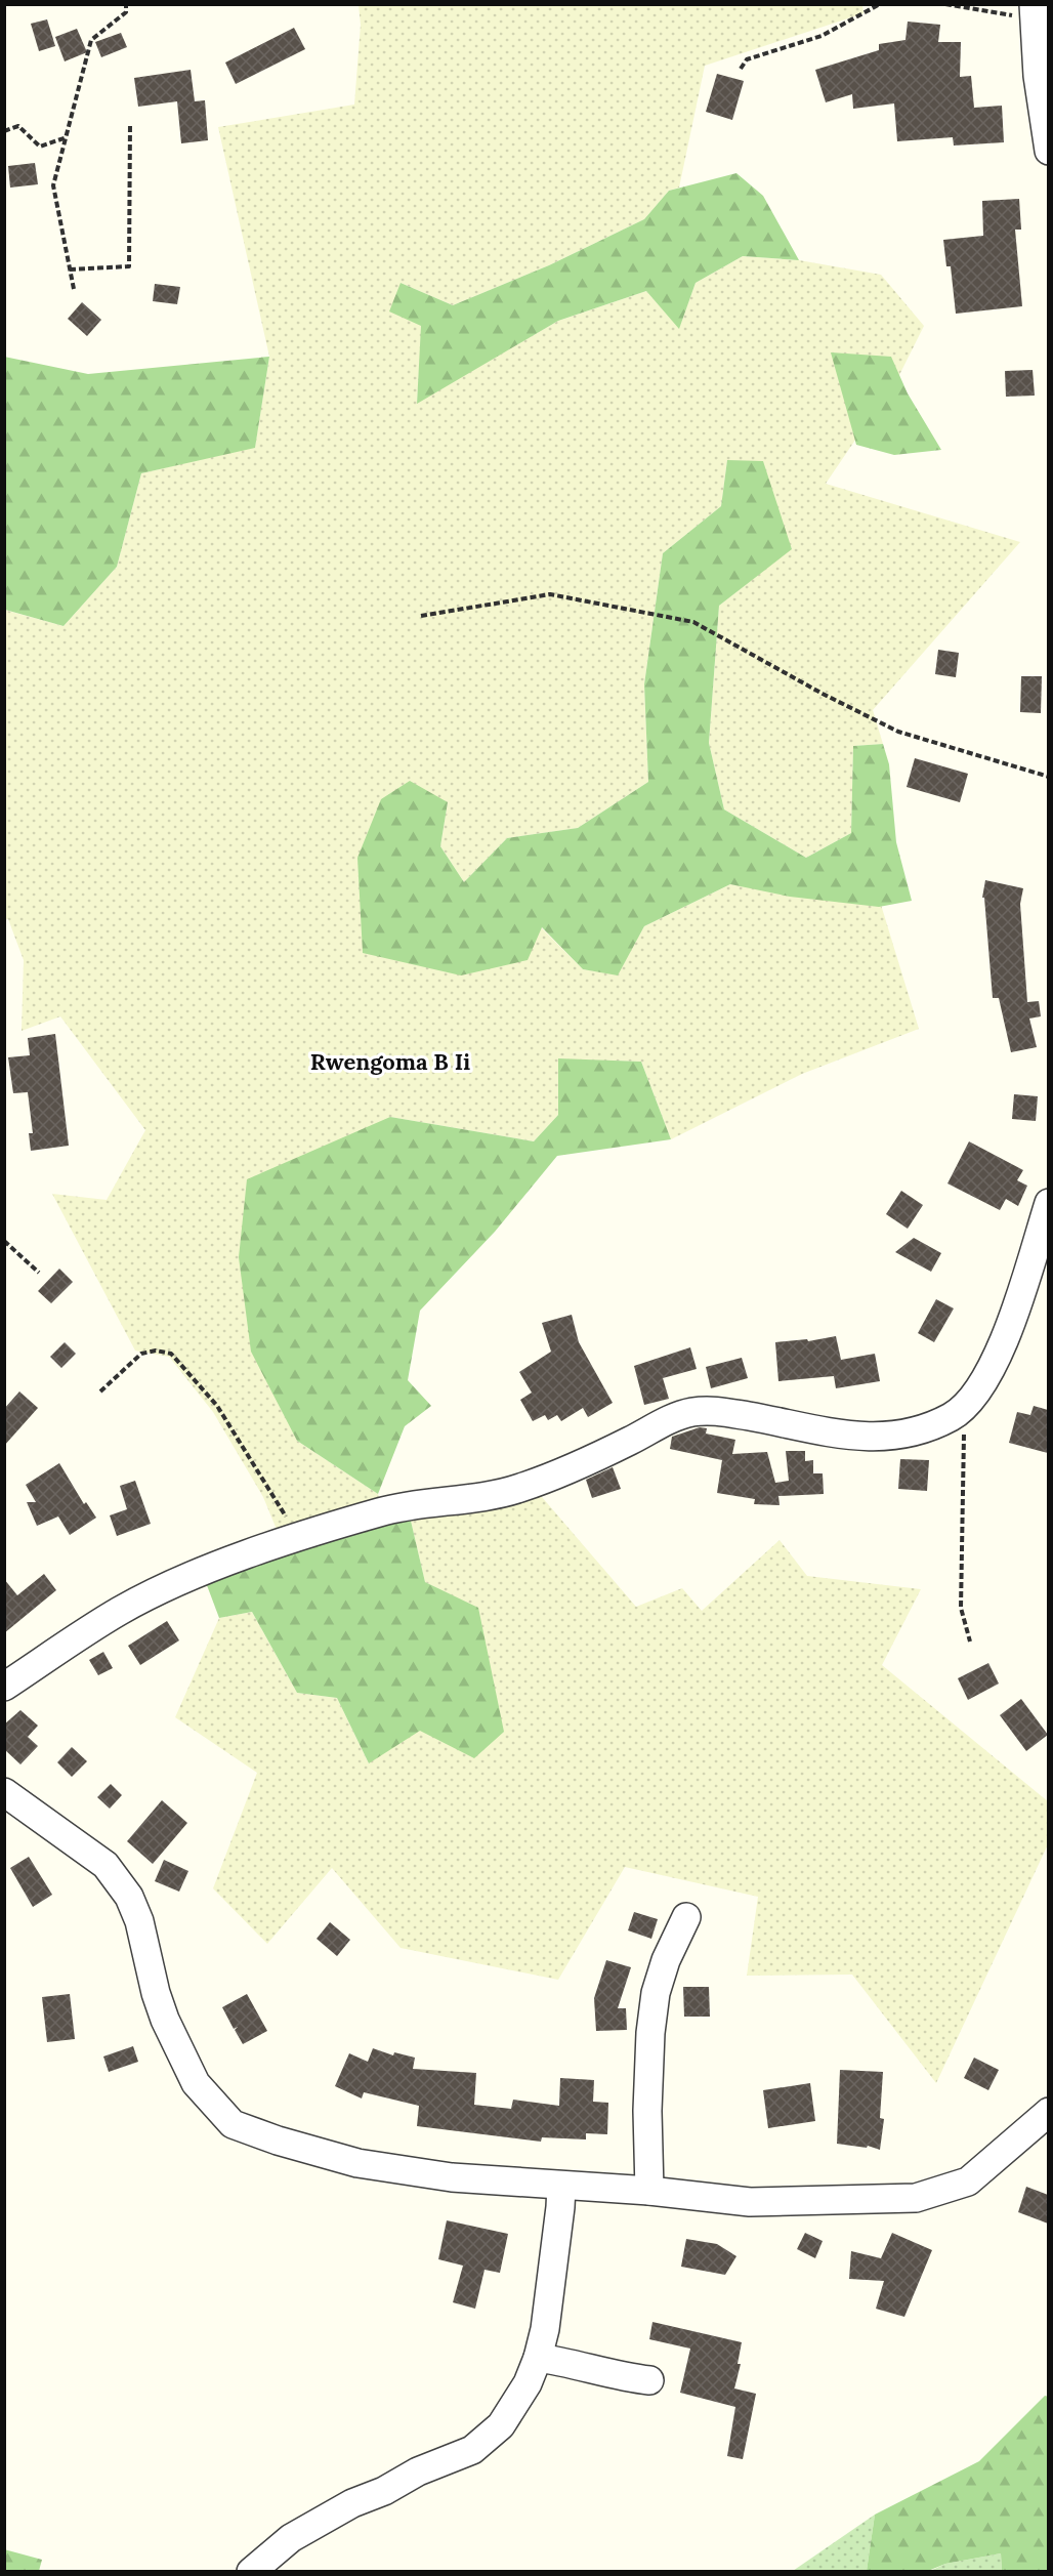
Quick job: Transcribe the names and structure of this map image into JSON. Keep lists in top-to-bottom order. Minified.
{"districts":["Rwengoma B Ii"]}
